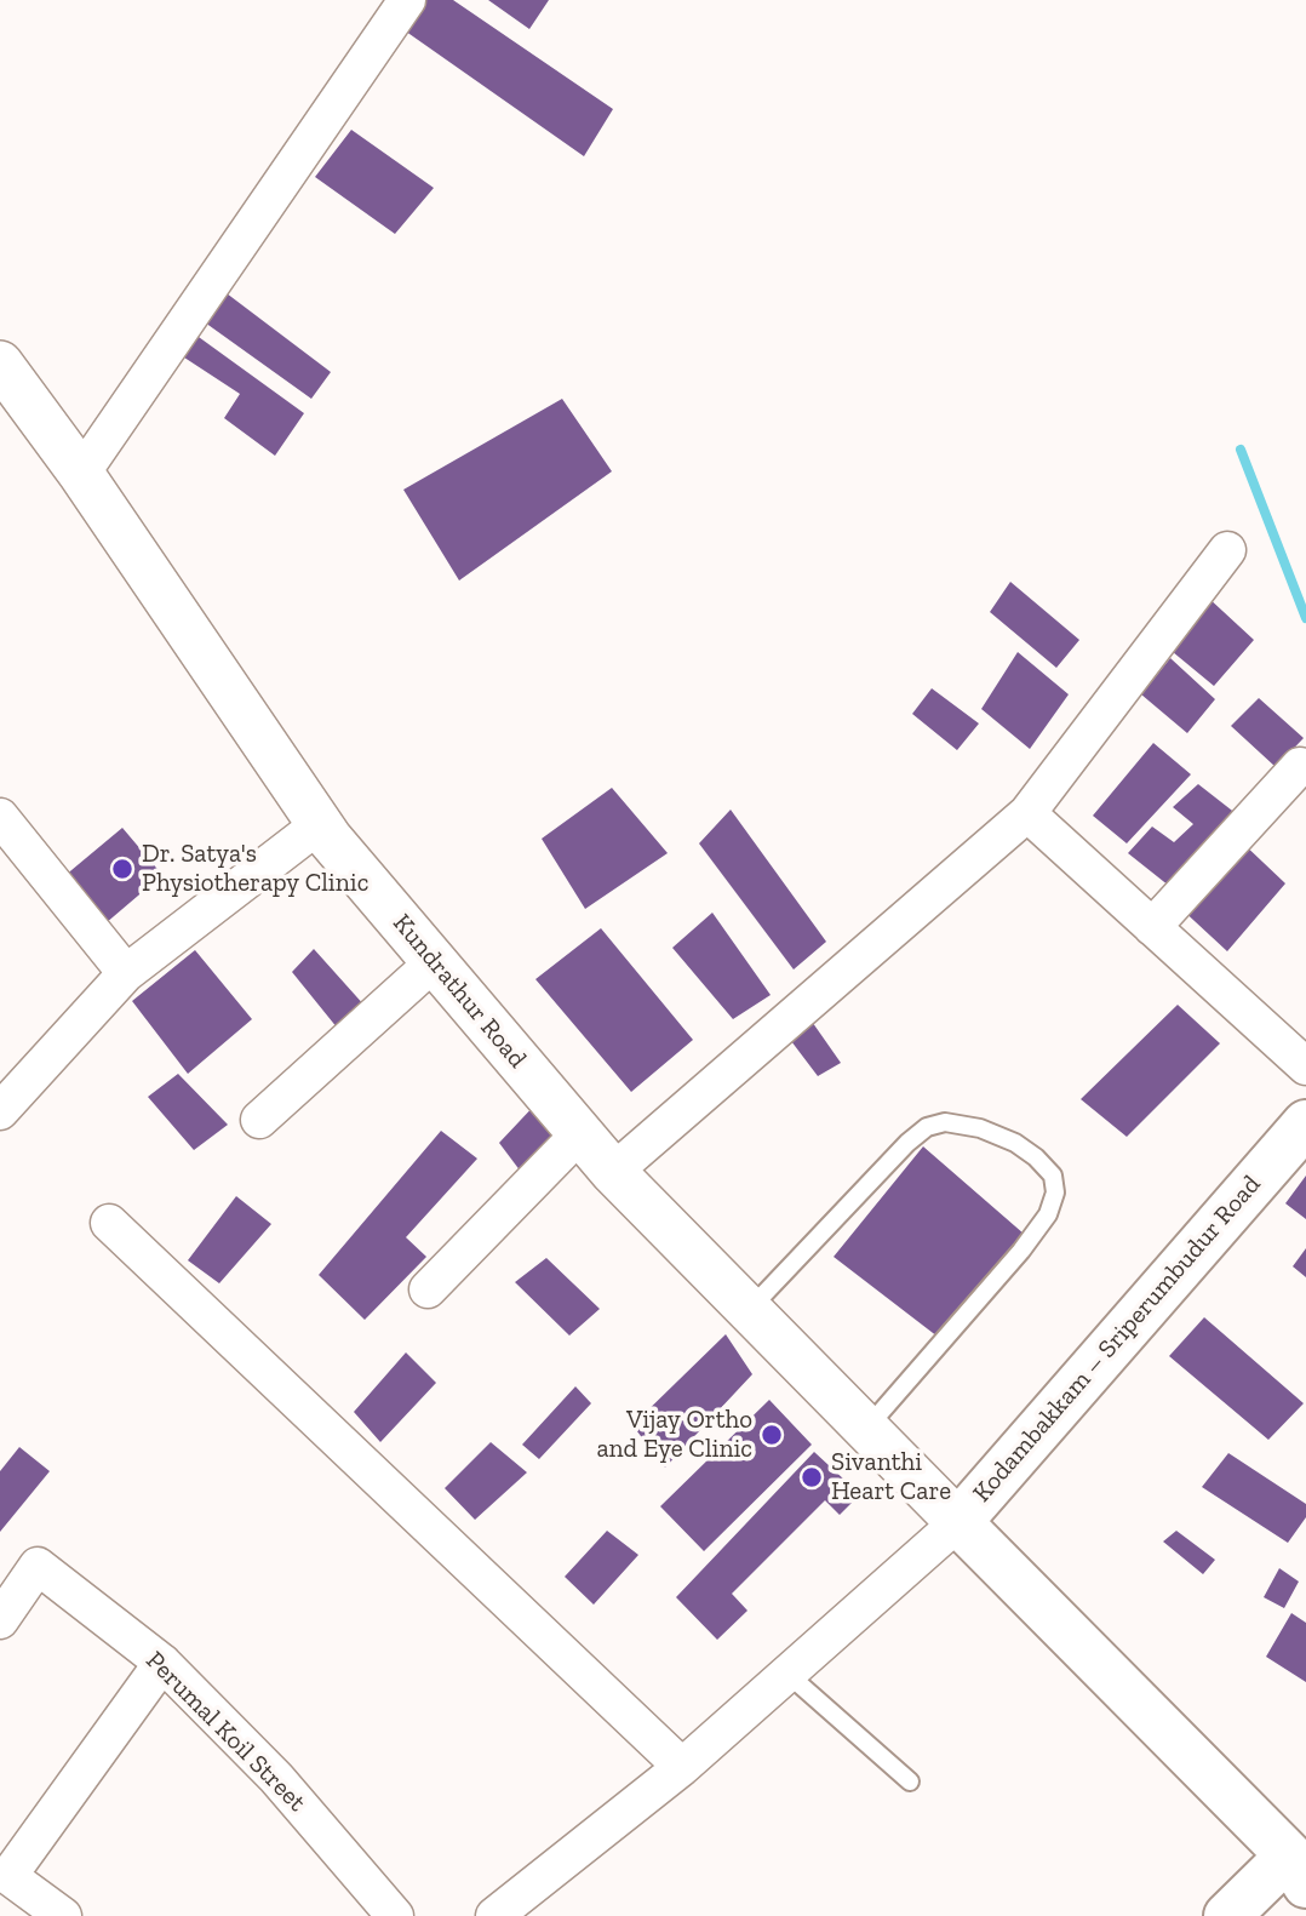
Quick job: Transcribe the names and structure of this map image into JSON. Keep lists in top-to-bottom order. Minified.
{"streets":{"main road":["Kodambakkam – Sriperumbudur Road"],"street":["Kundrathur Road","Perumal Koil Street"]},"crossings":[["Kundrathur Road","Kodambakkam – Sriperumbudur Road"]],"places":["Dr. Satya's Physiotherapy Clinic","Vijay Ortho and Eye Clinic","Sivanthi Heart Care"]}
